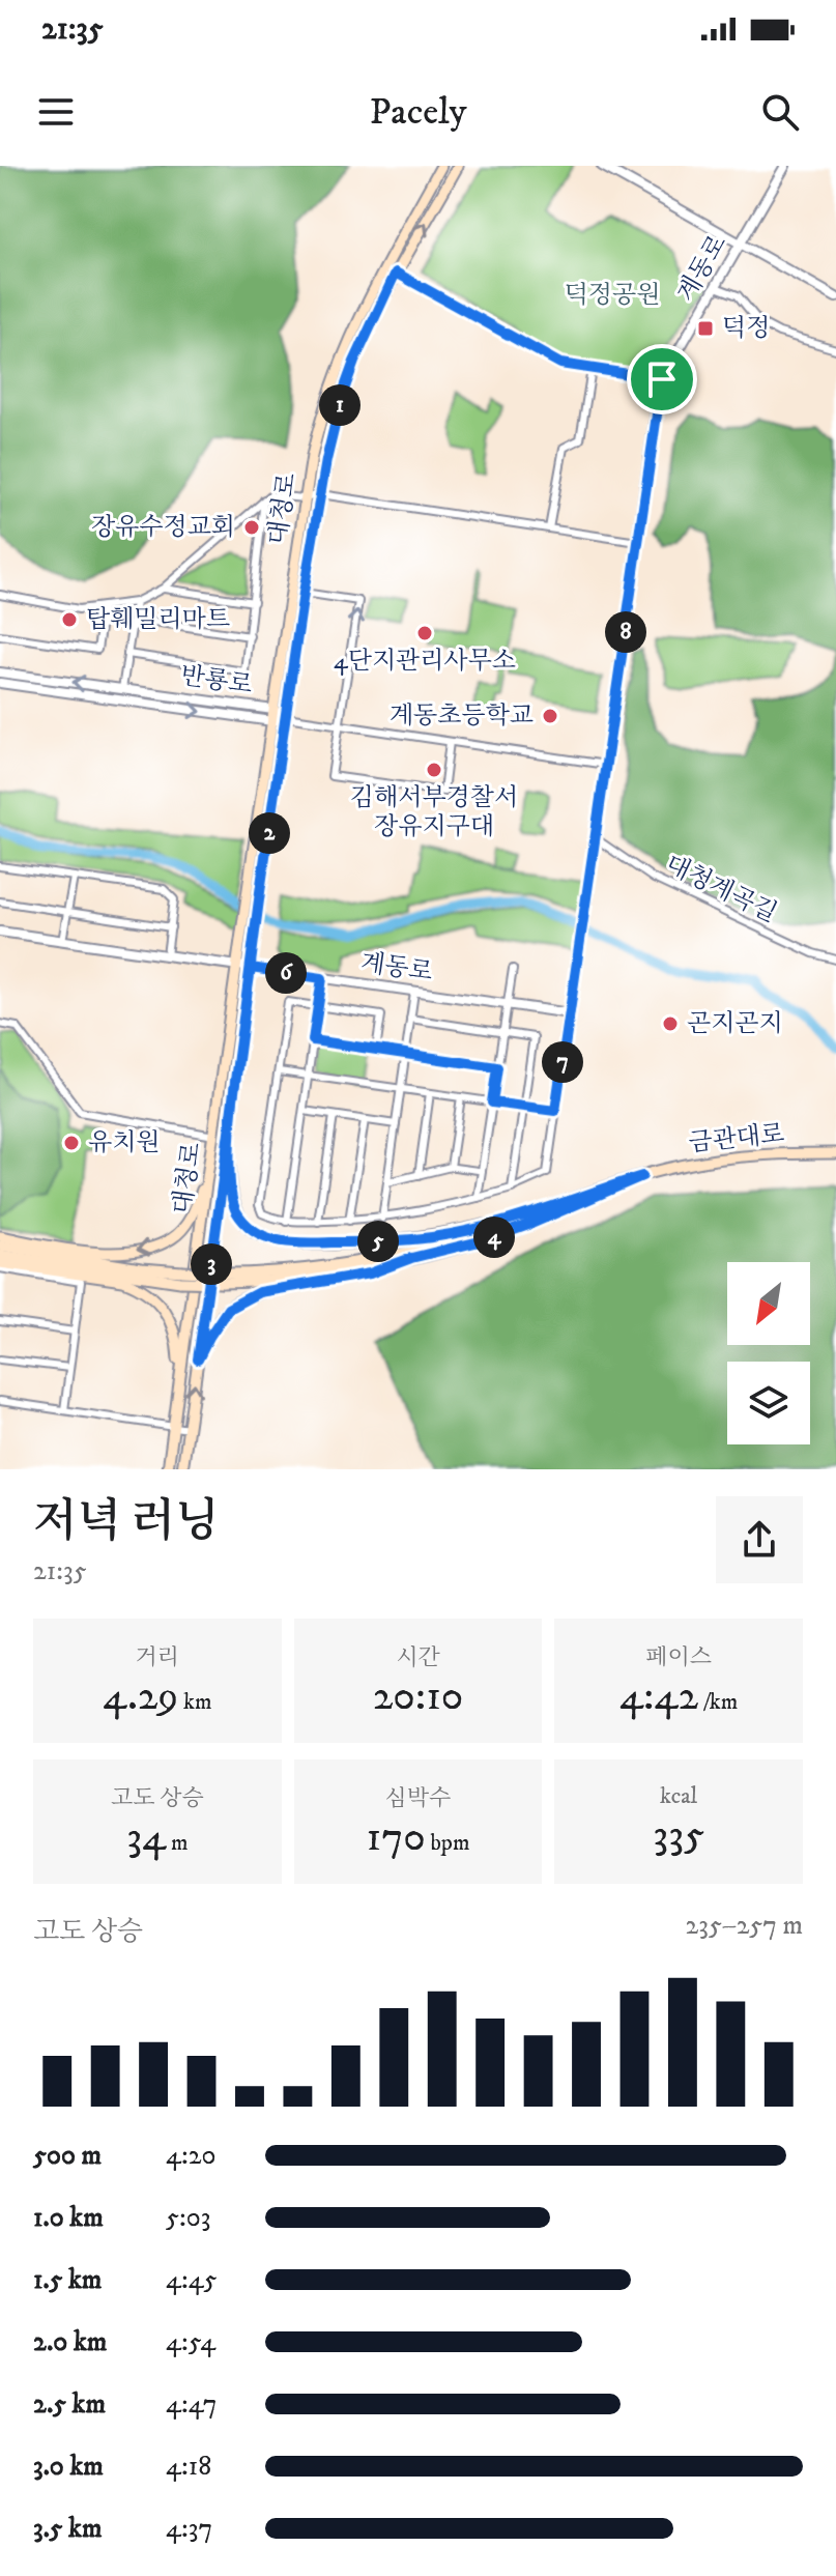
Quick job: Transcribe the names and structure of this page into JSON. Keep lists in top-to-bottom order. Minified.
{"streets":{"main road":["대청로","금관대로"],"street":["계동로","반룡로","대청계곡길"]},"crossings":[["계동로","대청로"],["계동로","대청계곡길"],["대청로","반룡로"]],"parks":["덕정공원"],"places":{"transit":["덕정"],"other":["장유수정교회","탑훼밀리마트","4단지관리사무소","계동초등학교","김해서부경찰서 장유지구대","곤지곤지","유치원"]},"north":"bottom left","page":{"status":"21:35","header":"Pacely","pins":["1","8","2","6","7","4","5","3"],"heading":["저녁 러닝","21:35"],"stats":[["거리","4.29 km"],["시간","20:10"],["페이스","4:42 /km"],["고도 상승","34 m"],["심박수","170 bpm"],["kcal","335"]],"chart":["고도 상승","235–257 m"],"list":[{"name":"500 m","note":"4:20"},{"name":"1.0 km","note":"5:03"},{"name":"1.5 km","note":"4:45"},{"name":"2.0 km","note":"4:54"},{"name":"2.5 km","note":"4:47"},{"name":"3.0 km","note":"4:18"},{"name":"3.5 km","note":"4:37"}]}}
